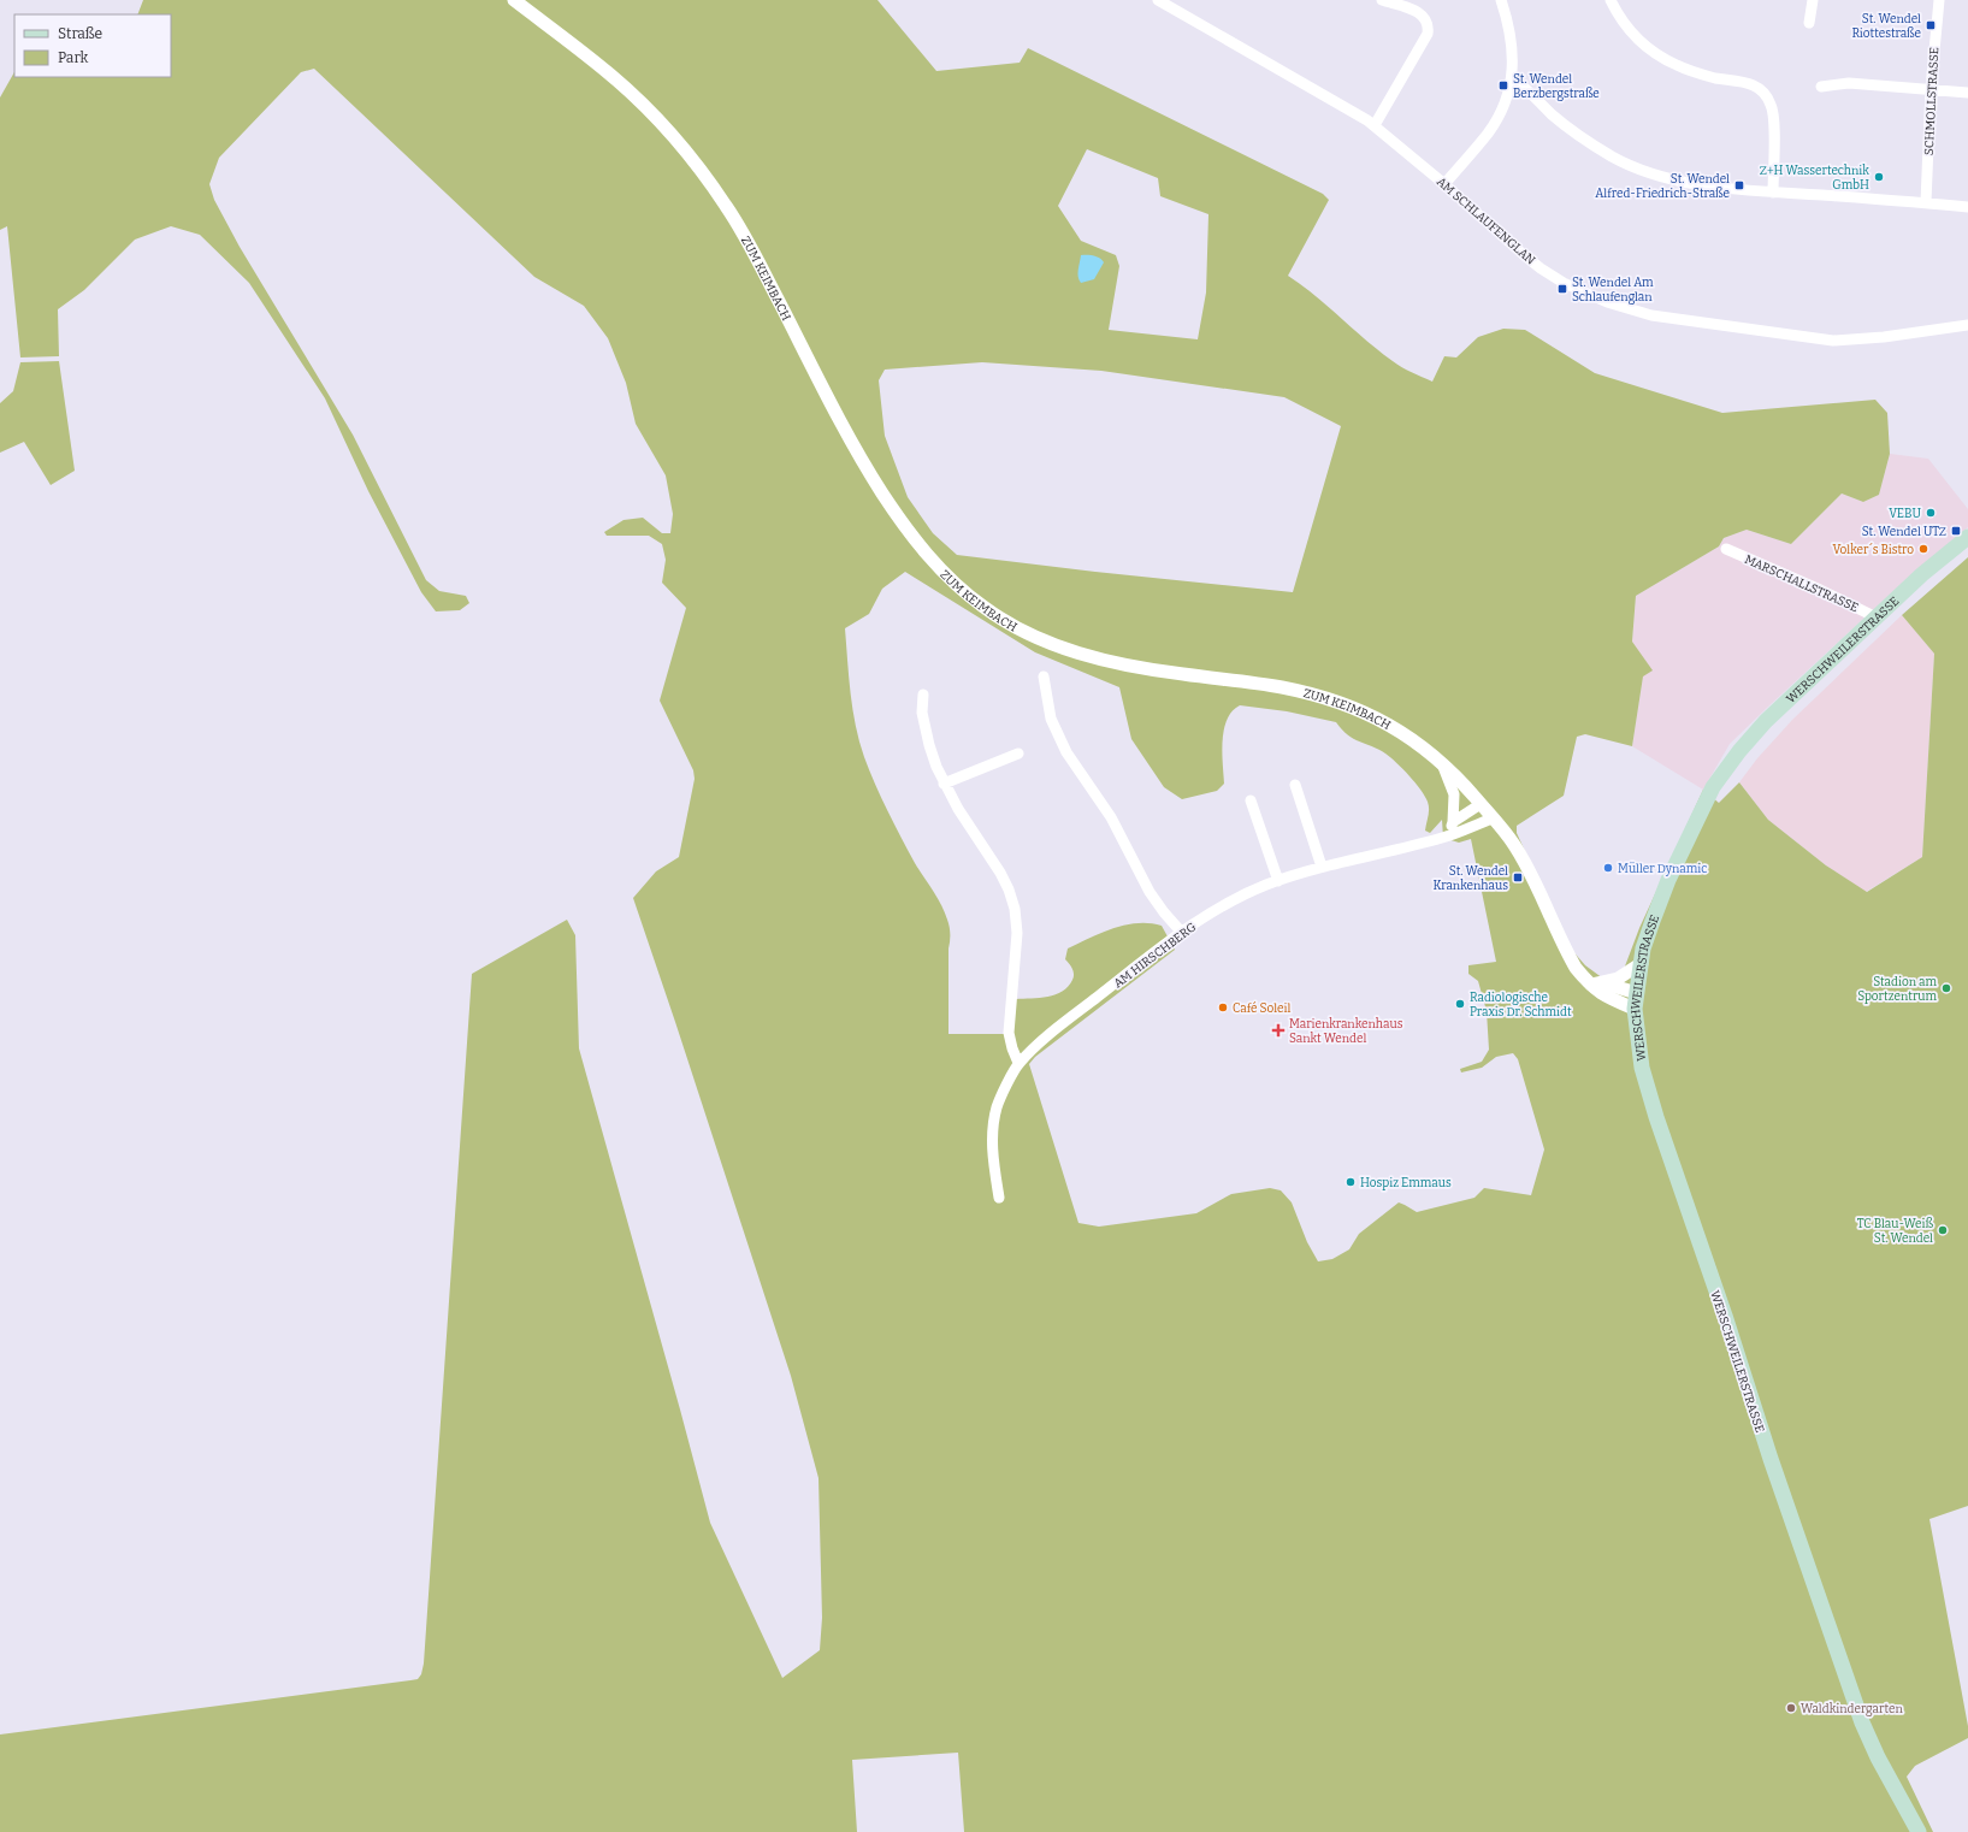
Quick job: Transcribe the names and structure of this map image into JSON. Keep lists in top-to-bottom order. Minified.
{"streets":{"main road":["WERSCHWEILERSTRASSE"],"street":["SCHMOLLSTRASSE","AM SCHLAUFENGLAN","ZUM KEIMBACH","MARSCHALLSTRASSE","AM HIRSCHBERG"]},"crossings":[["ZUM KEIMBACH","WERSCHWEILERSTRASSE"],["ZUM KEIMBACH","AM HIRSCHBERG"],["MARSCHALLSTRASSE","WERSCHWEILERSTRASSE"]],"places":{"transit":["St. Wendel Riottestraße","St. Wendel Berzbergstraße","St. Wendel Alfred-Friedrich-Straße","St. Wendel Am Schlaufenglan","St. Wendel UTZ","St. Wendel Krankenhaus"],"other":["Z+H Wassertechnik GmbH","VEBU","Volker´s Bistro","Müller Dynamic","Stadion am Sportzentrum","Radiologische Praxis Dr. Schmidt","Café Soleil","Hospiz Emmaus","TC Blau-Weiß St. Wendel","Waldkindergarten"],"health":["Marienkrankenhaus Sankt Wendel"]},"legend":["Straße","Park"]}
